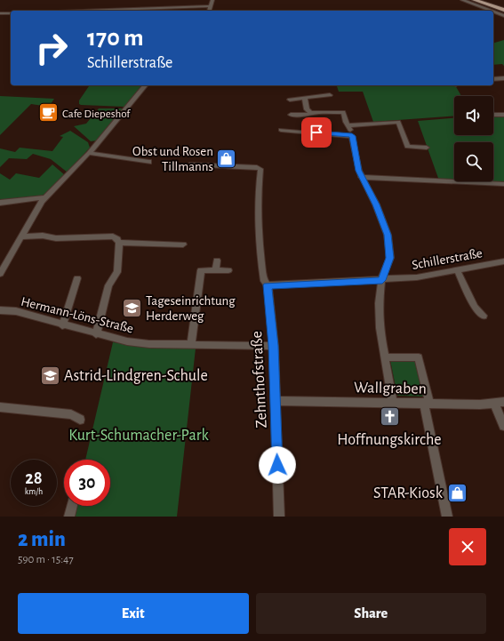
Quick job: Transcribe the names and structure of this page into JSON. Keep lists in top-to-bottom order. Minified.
{"streets":{"street":["Schillerstraße","Hermann-Löns-Straße","Zehnthofstraße","Wallgraben"]},"crossings":[["Schillerstraße","Zehnthofstraße"],["Hermann-Löns-Straße","Zehnthofstraße"],["Zehnthofstraße","Wallgraben"]],"parks":["Kurt-Schumacher-Park"],"places":{"cafe":["Cafe Diepeshof"],"shop":["Obst und Rosen Tillmanns","STAR-Kiosk"],"school or university":["Tageseinrichtung Herderweg","Astrid-Lindgren-Schule"],"church":["Hoffnungskirche"]},"page":{"turn":["170 m","Schillerstraße"],"speed":"28 km/h","limit":"30","heading":["2 min","590 m · 15:47"],"buttons":["Exit","Share"]}}
